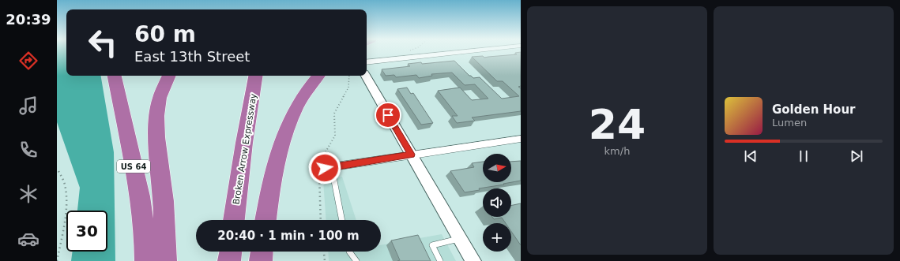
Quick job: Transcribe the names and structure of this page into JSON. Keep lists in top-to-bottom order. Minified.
{"streets":{"highway":["Broken Arrow Expressway","US 64"]},"north":"right","page":{"tabs":"20:39","tile":["24","km/h"],"turn":["60 m","East 13th Street"],"song":["Golden Hour","Lumen"],"map_buttons":"+","limit":"30","trip":"20:40 · 1 min · 100 m"}}
